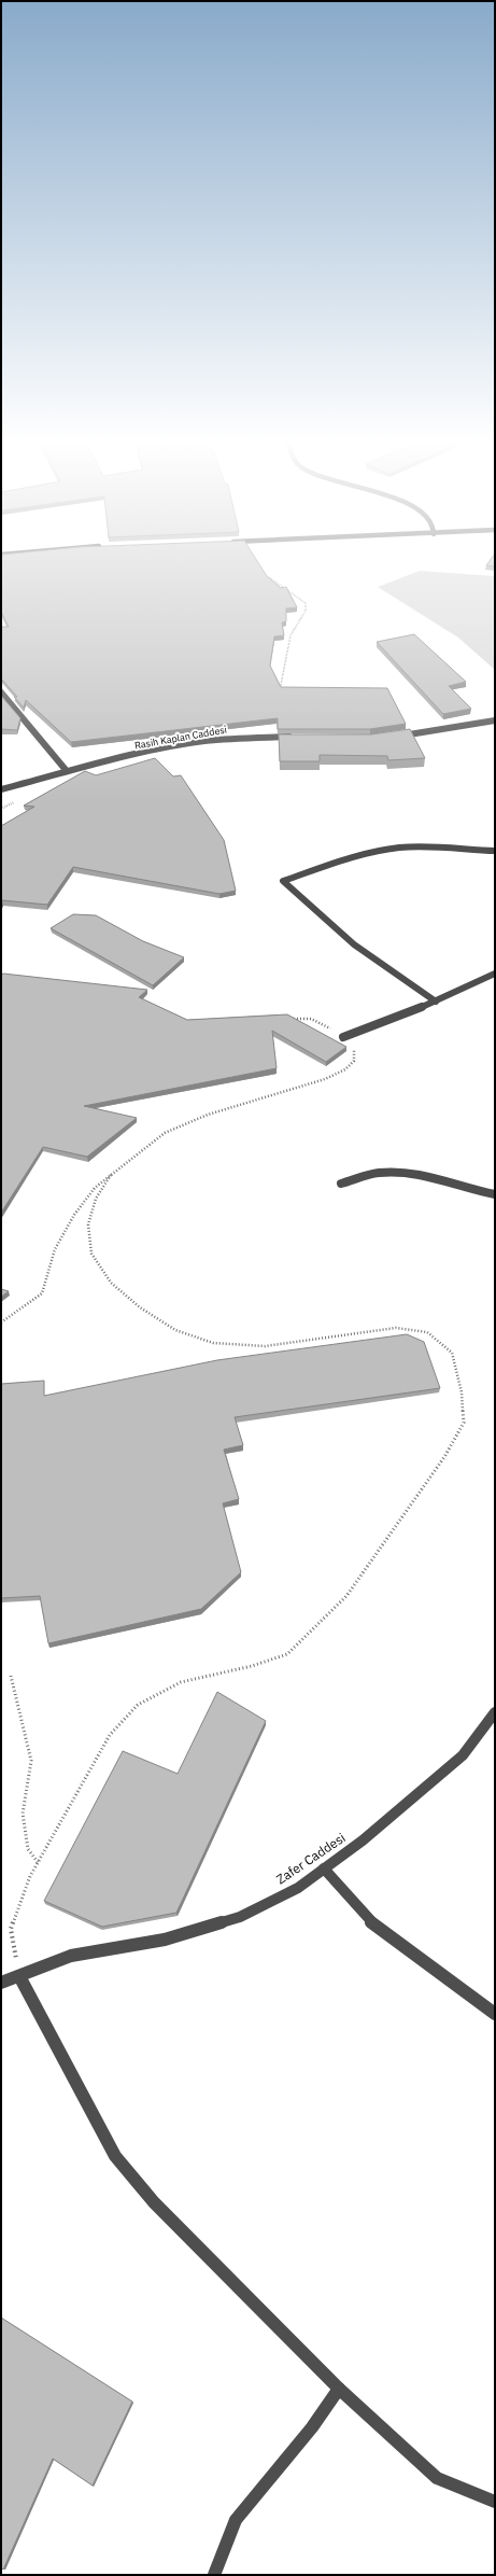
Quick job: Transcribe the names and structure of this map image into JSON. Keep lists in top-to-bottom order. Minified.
{"streets":{"street":["Rasih Kaplan Caddesi","Zafer Caddesi"]}}
